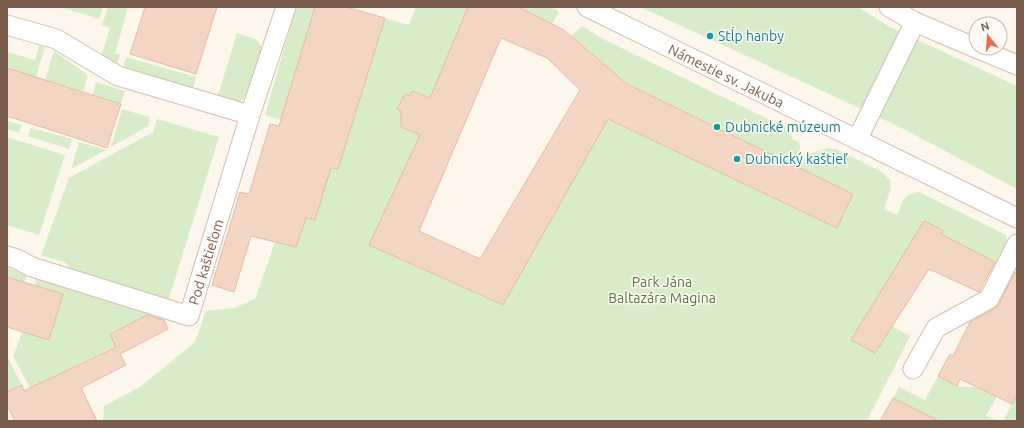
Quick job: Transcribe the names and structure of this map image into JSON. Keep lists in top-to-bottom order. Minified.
{"streets":{"street":["Námestie sv. Jakuba","Pod kaštieľom"]},"parks":["Park Jána Baltazára Magina"],"places":["Stĺp hanby","Dubnické múzeum","Dubnický kaštieľ"],"north":"top"}
